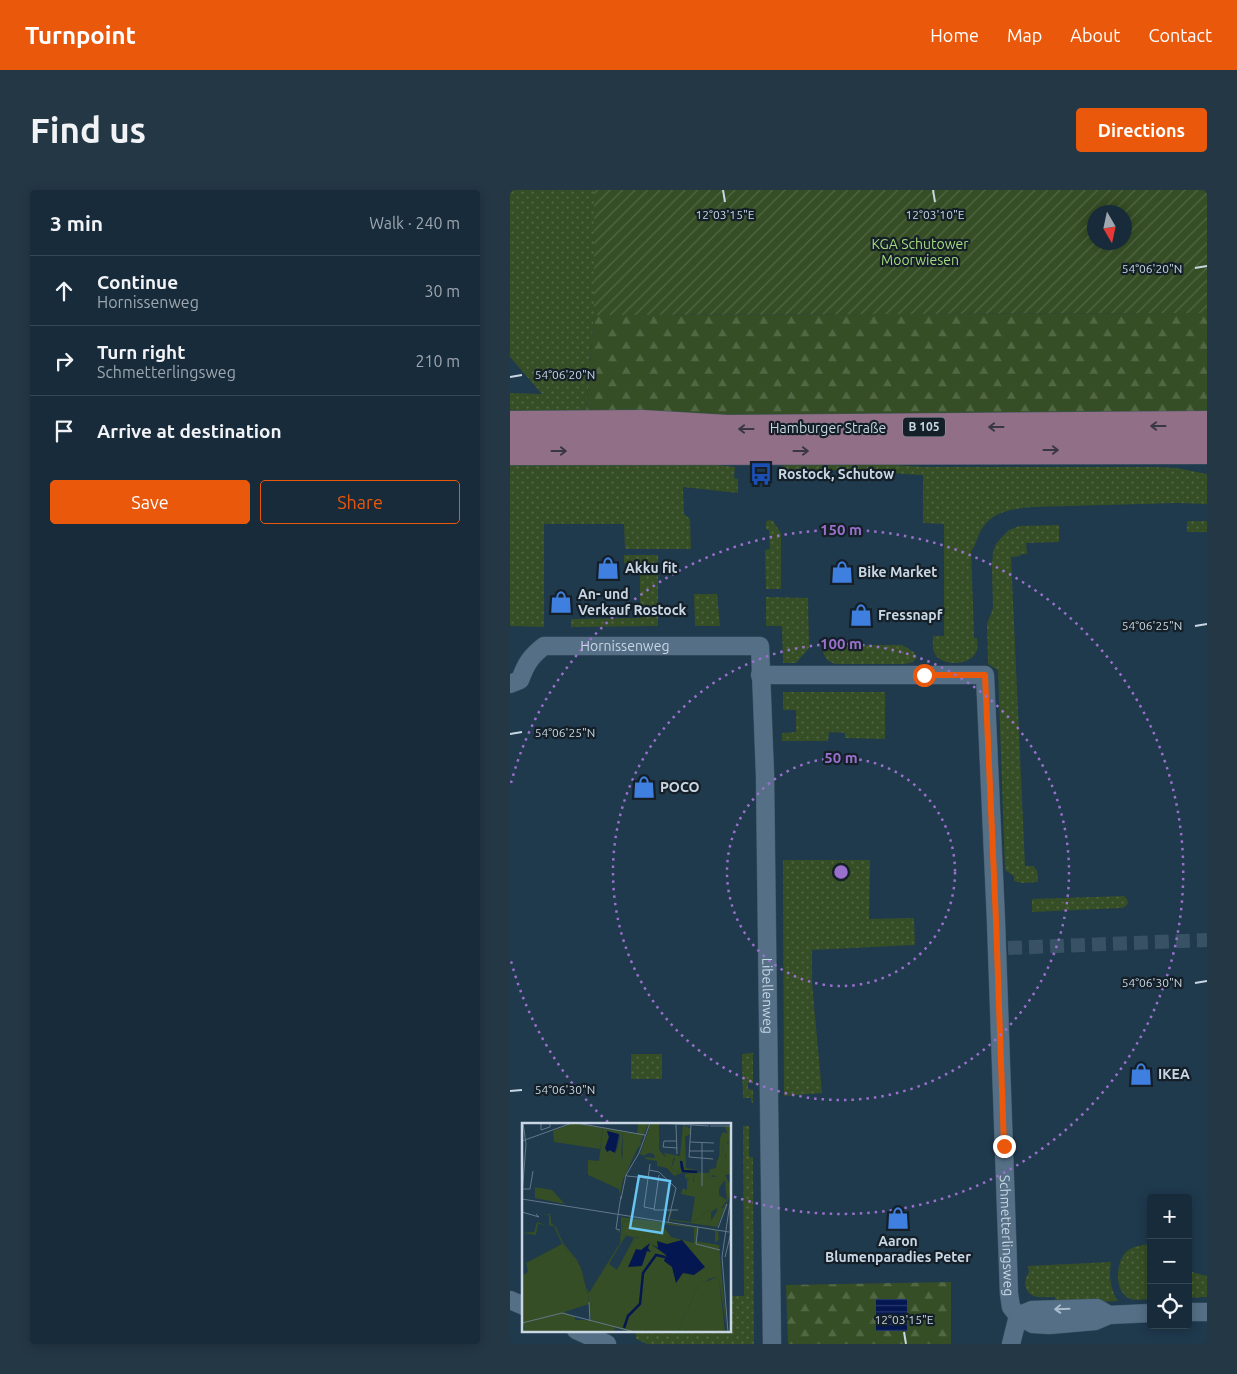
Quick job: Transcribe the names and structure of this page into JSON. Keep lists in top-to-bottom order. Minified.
{"streets":{"main road":["B 105","Hamburger Straße"],"street":["Hornissenweg","Libellenweg","Schmetterlingsweg"]},"crossings":[["Hornissenweg","Libellenweg"],["Libellenweg","Schmetterlingsweg"]],"parks":["KGA Schutower Moorwiesen"],"places":{"bus stop":["Rostock, Schutow"],"shop":["Akku fit","Bike Market","An- und Verkauf Rostock","Fressnapf","POCO","IKEA","Aaron Blumenparadies Peter"]},"north":"bottom","page":{"header":"Turnpoint","nav":["Home","Map","About","Contact"],"buttons":["Directions",["Save","Share"]],"title":"Find us","heading":["3 min","Walk · 240 m"],"list":[["Continue","Hornissenweg","30 m"],["Turn right","Schmetterlingsweg","210 m"],"Arrive at destination"],"map_buttons":["+","−"]},"coordinates":["12°03'15\"E","12°03'10\"E","54°06'20\"N","54°06'25\"N","54°06'30\"N"],"rings":["150 m","100 m","50 m"]}
